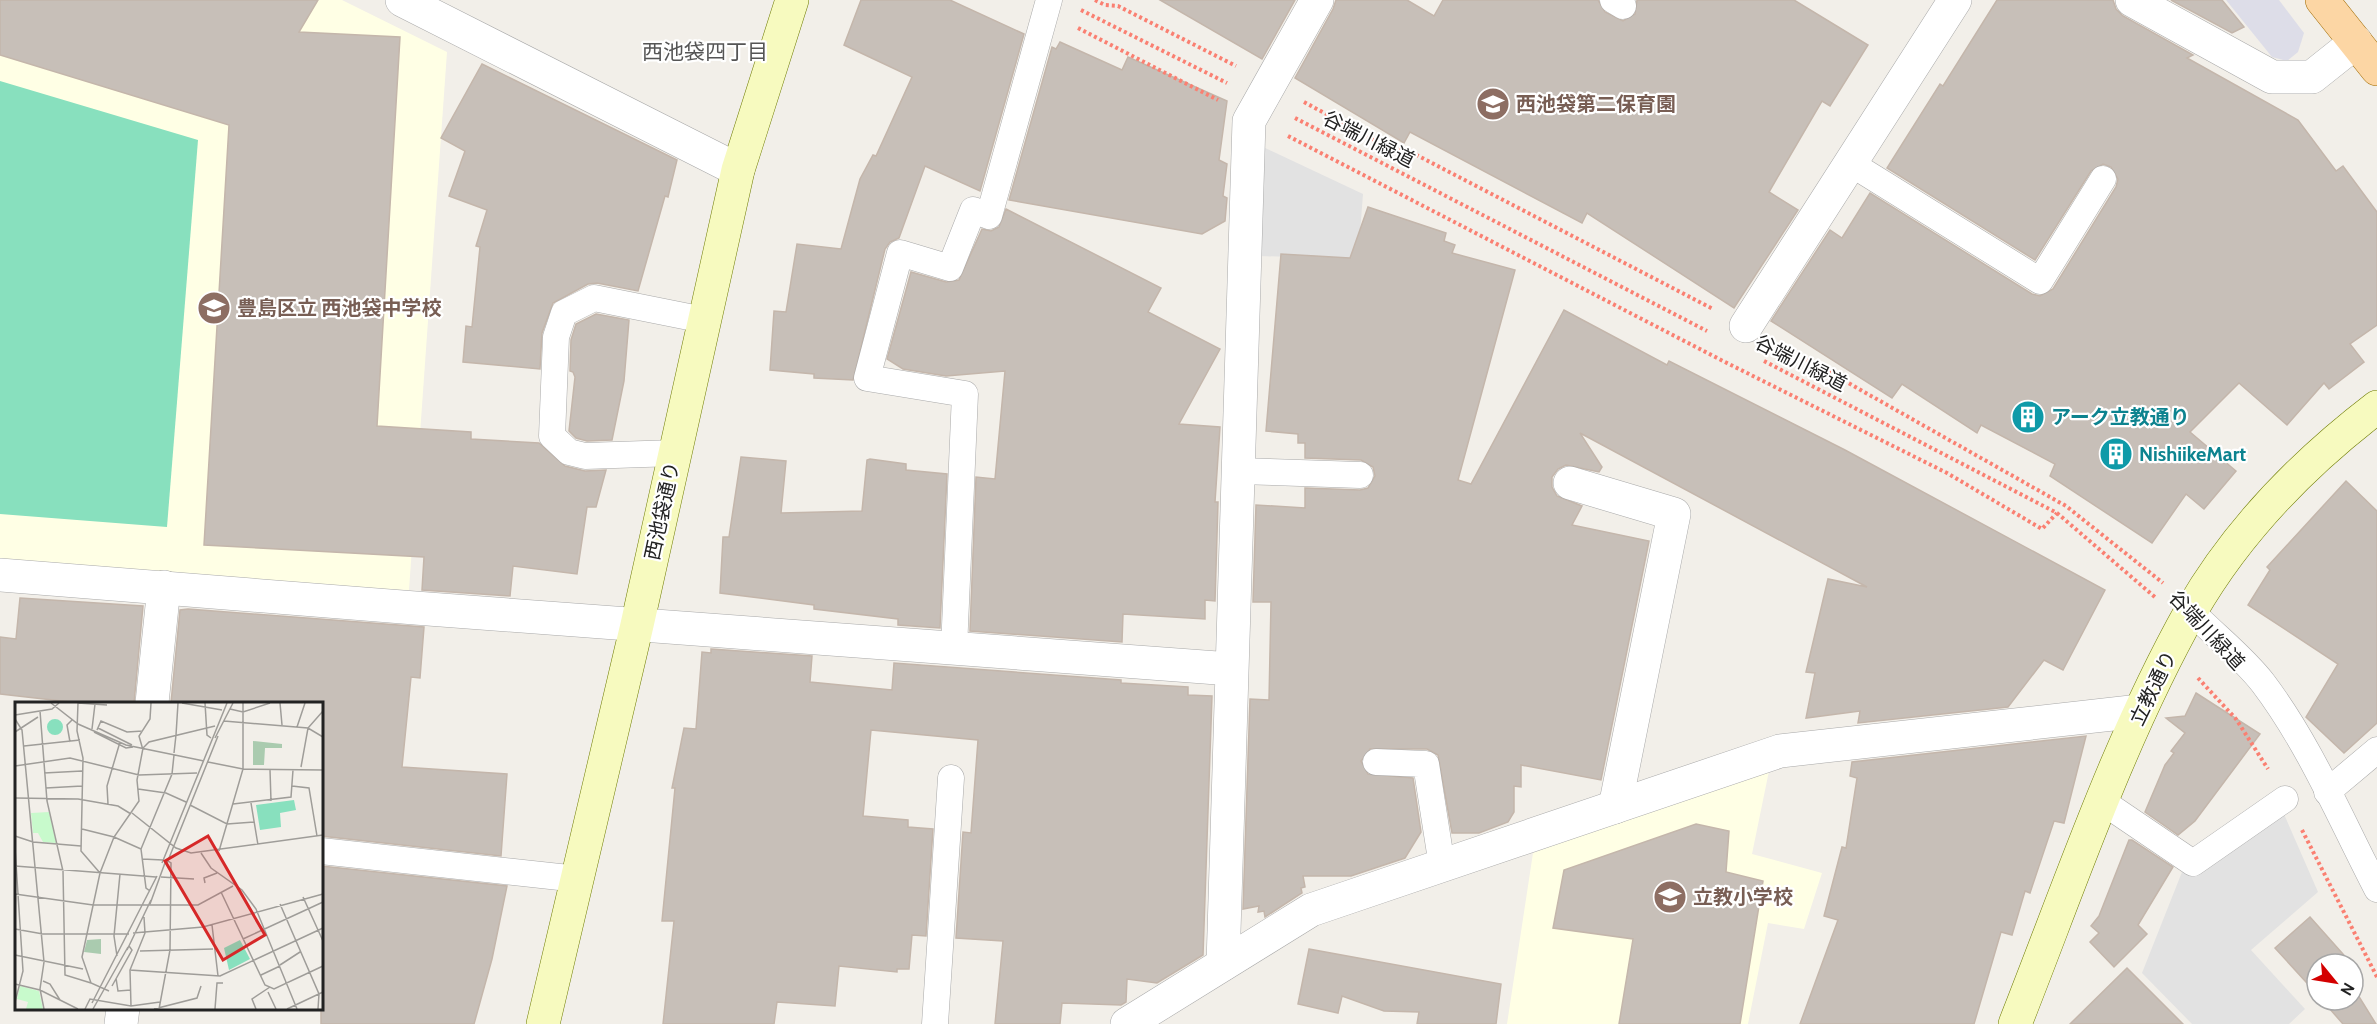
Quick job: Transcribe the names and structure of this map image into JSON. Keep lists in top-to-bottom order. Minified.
{"streets":{"main road":["西池袋通り","立教通り"],"path":["谷端川緑道"]},"crossings":[["谷端川緑道","立教通り"]],"districts":["西池袋四丁目"],"places":{"school or university":["西池袋第二保育園","豊島区立 西池袋中学校","立教小学校"],"building":["アーク立教通り","NishiikeMart"]},"north":"bottom right"}
